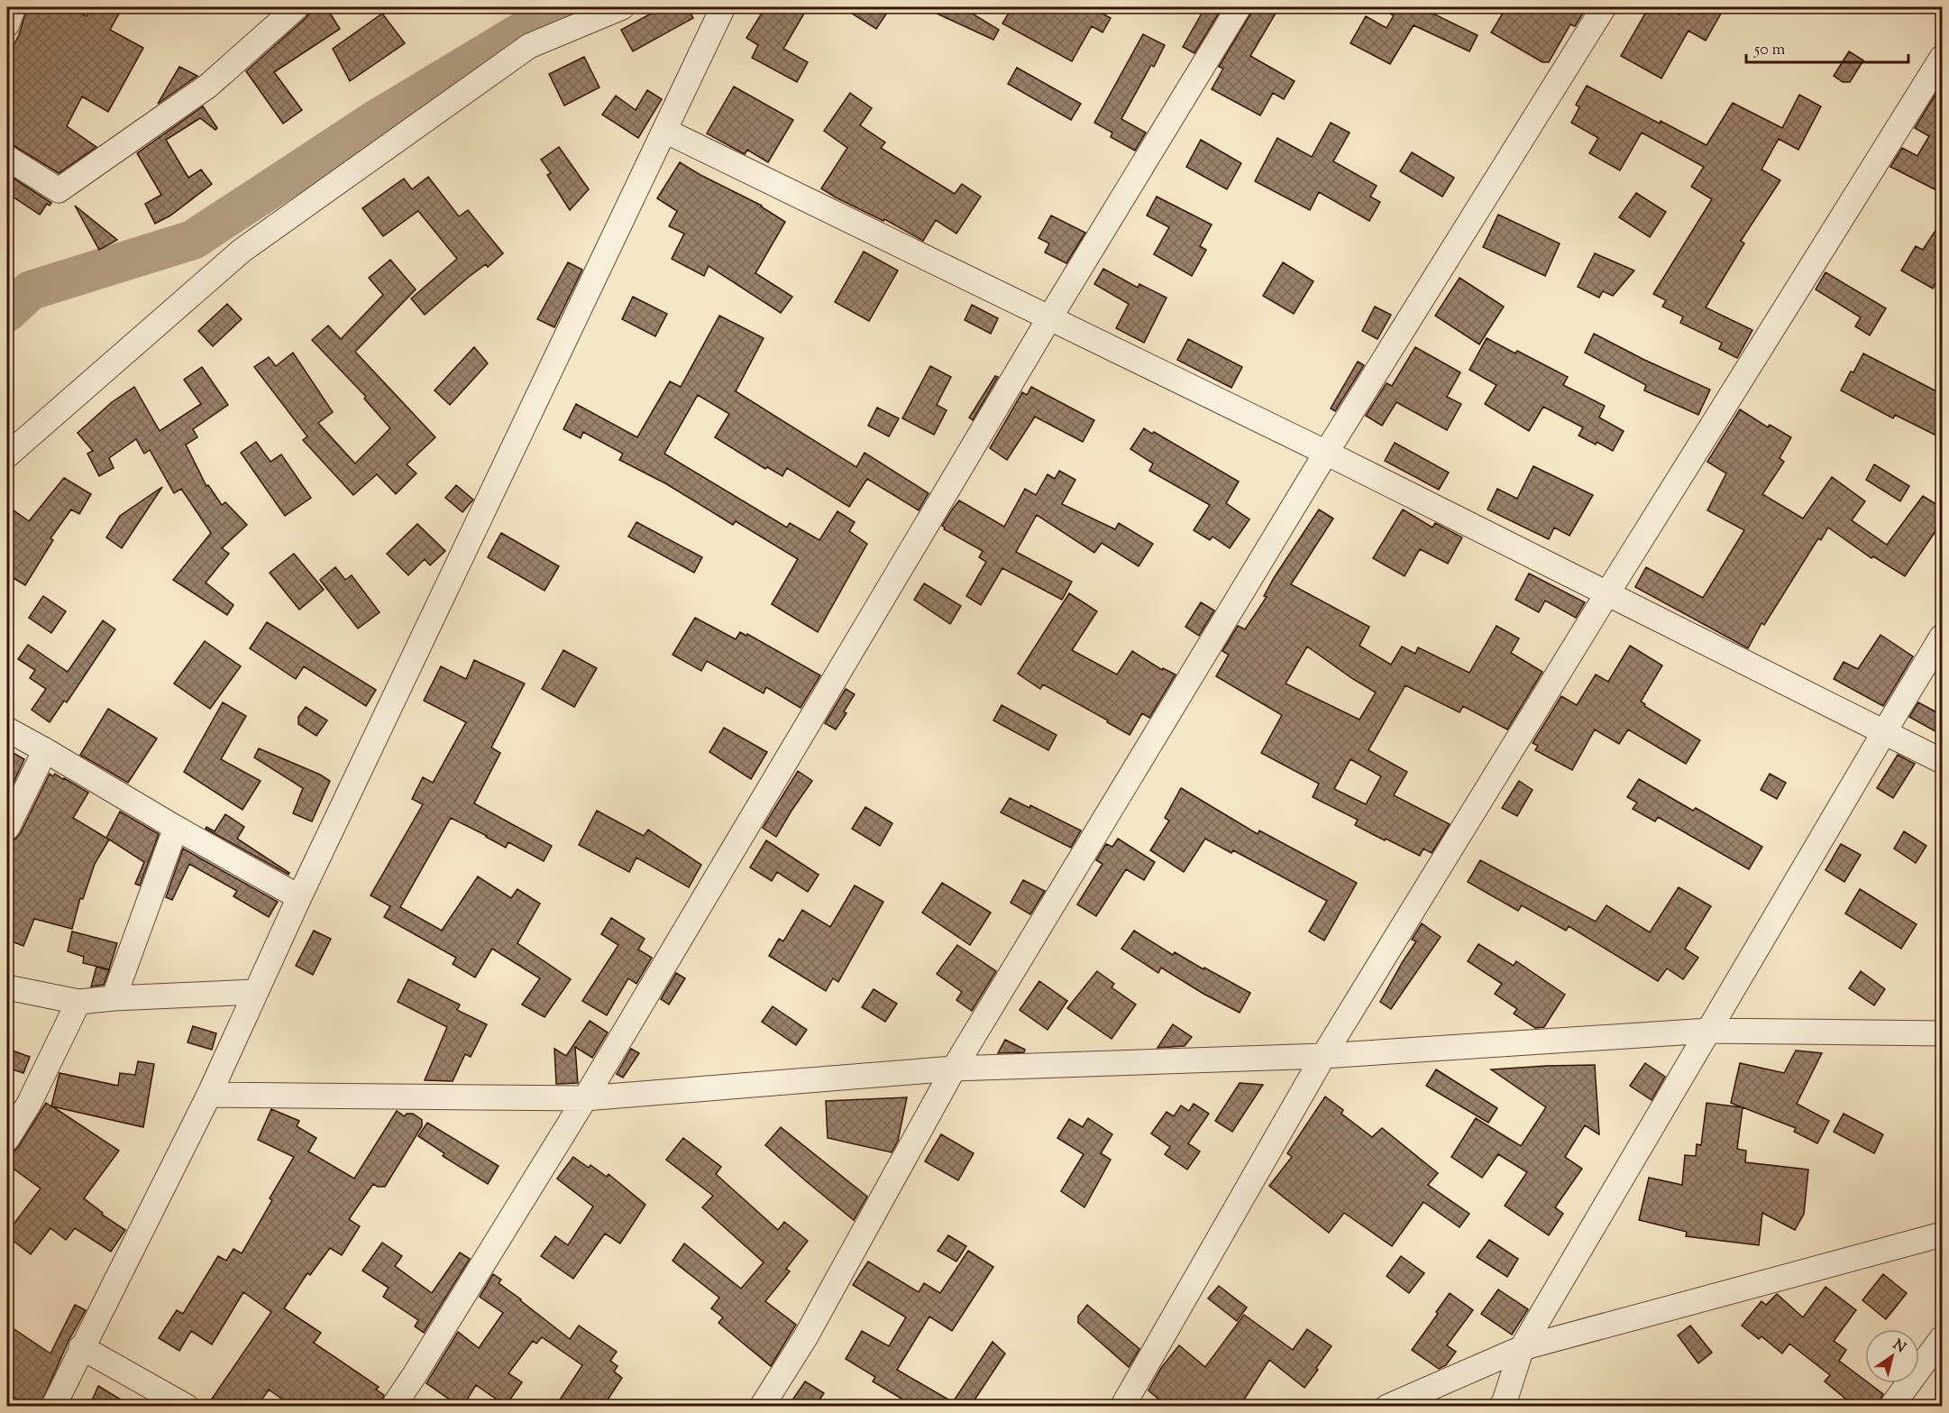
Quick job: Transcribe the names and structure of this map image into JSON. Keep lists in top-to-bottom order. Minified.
{"scale_bar":"50 m","north":"top right"}
